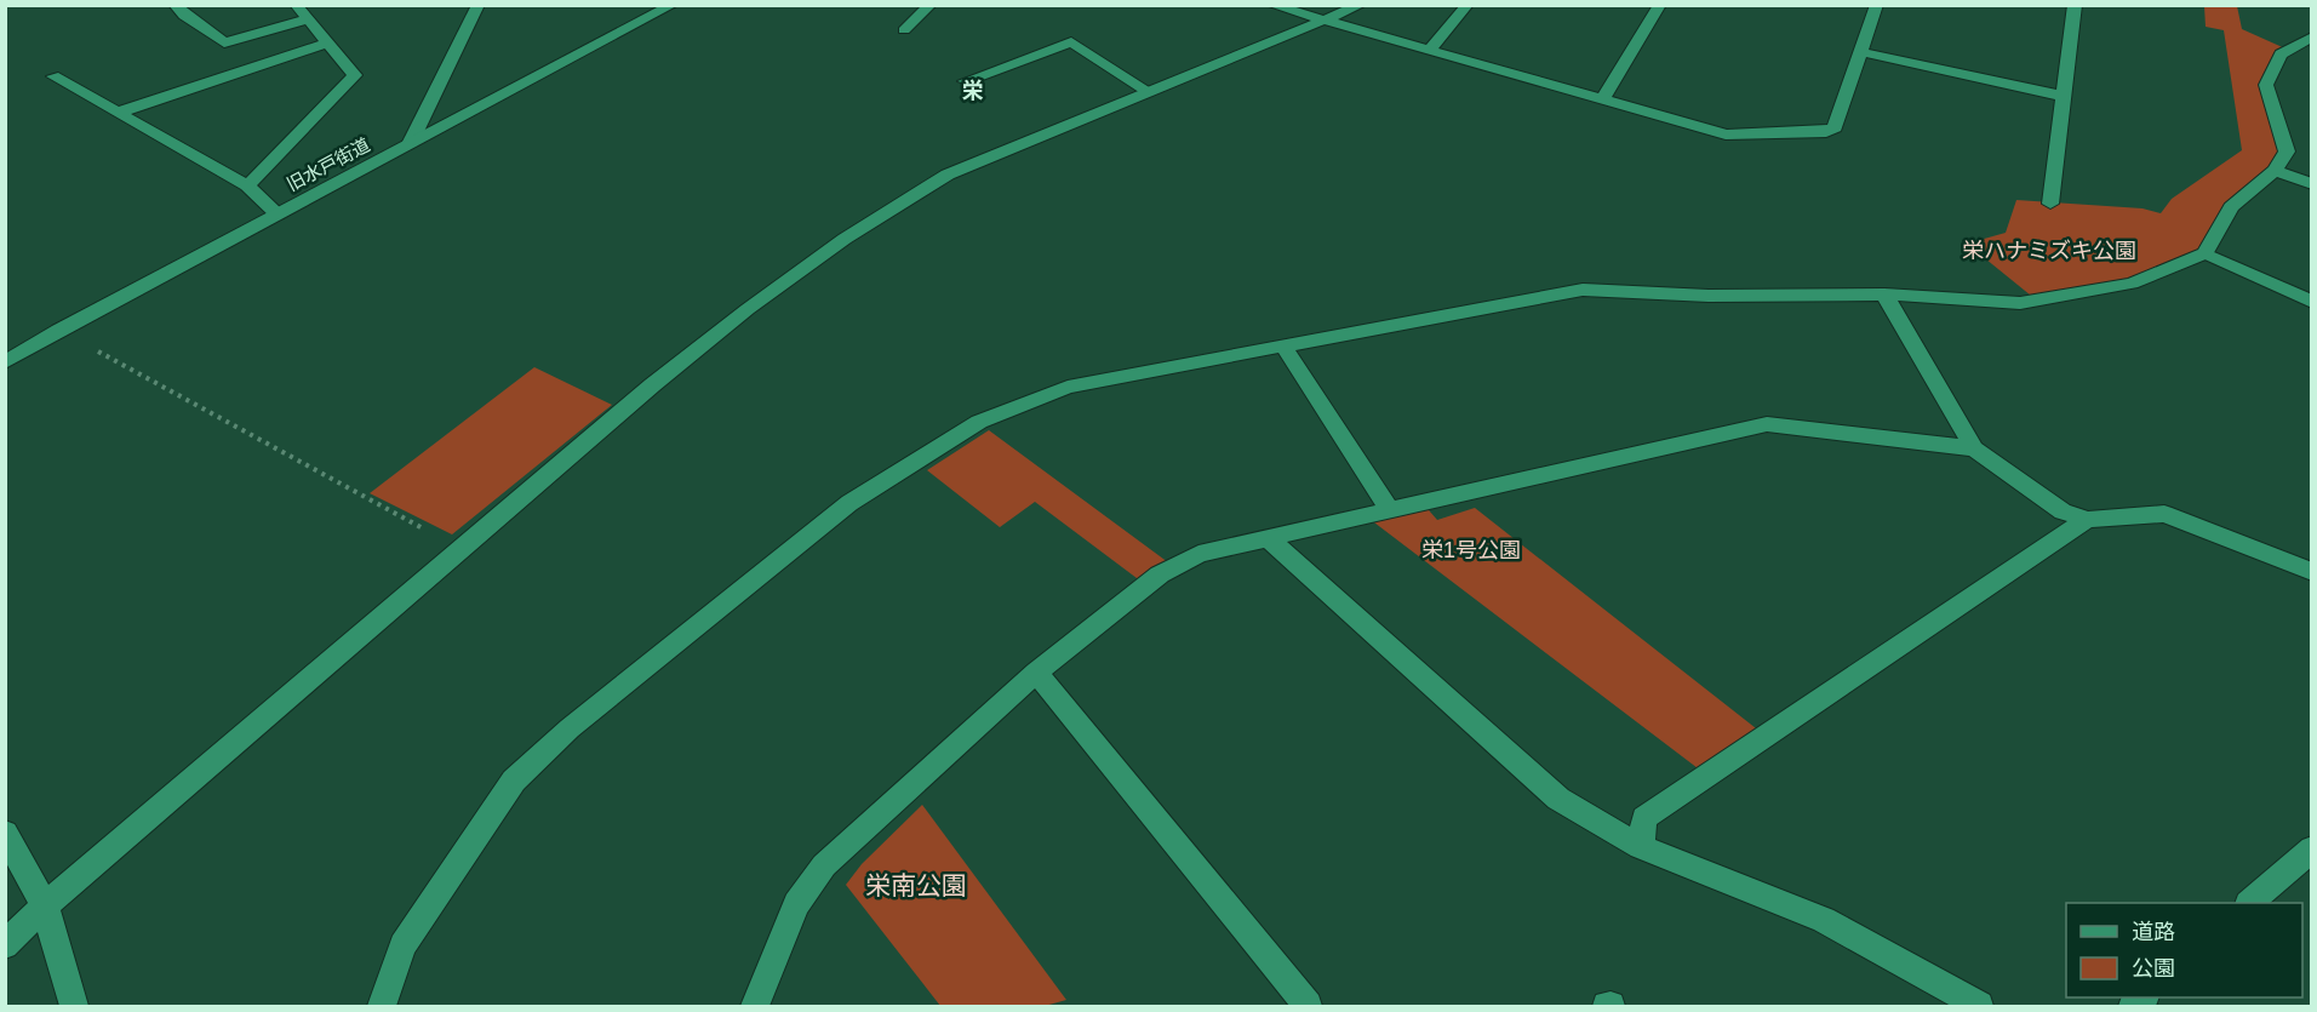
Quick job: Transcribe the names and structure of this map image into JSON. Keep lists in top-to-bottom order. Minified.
{"streets":{"street":["旧水戸街道"]},"districts":["栄"],"parks":["栄ハナミズキ公園","栄1号公園","栄南公園"],"legend":["道路","公園"]}
